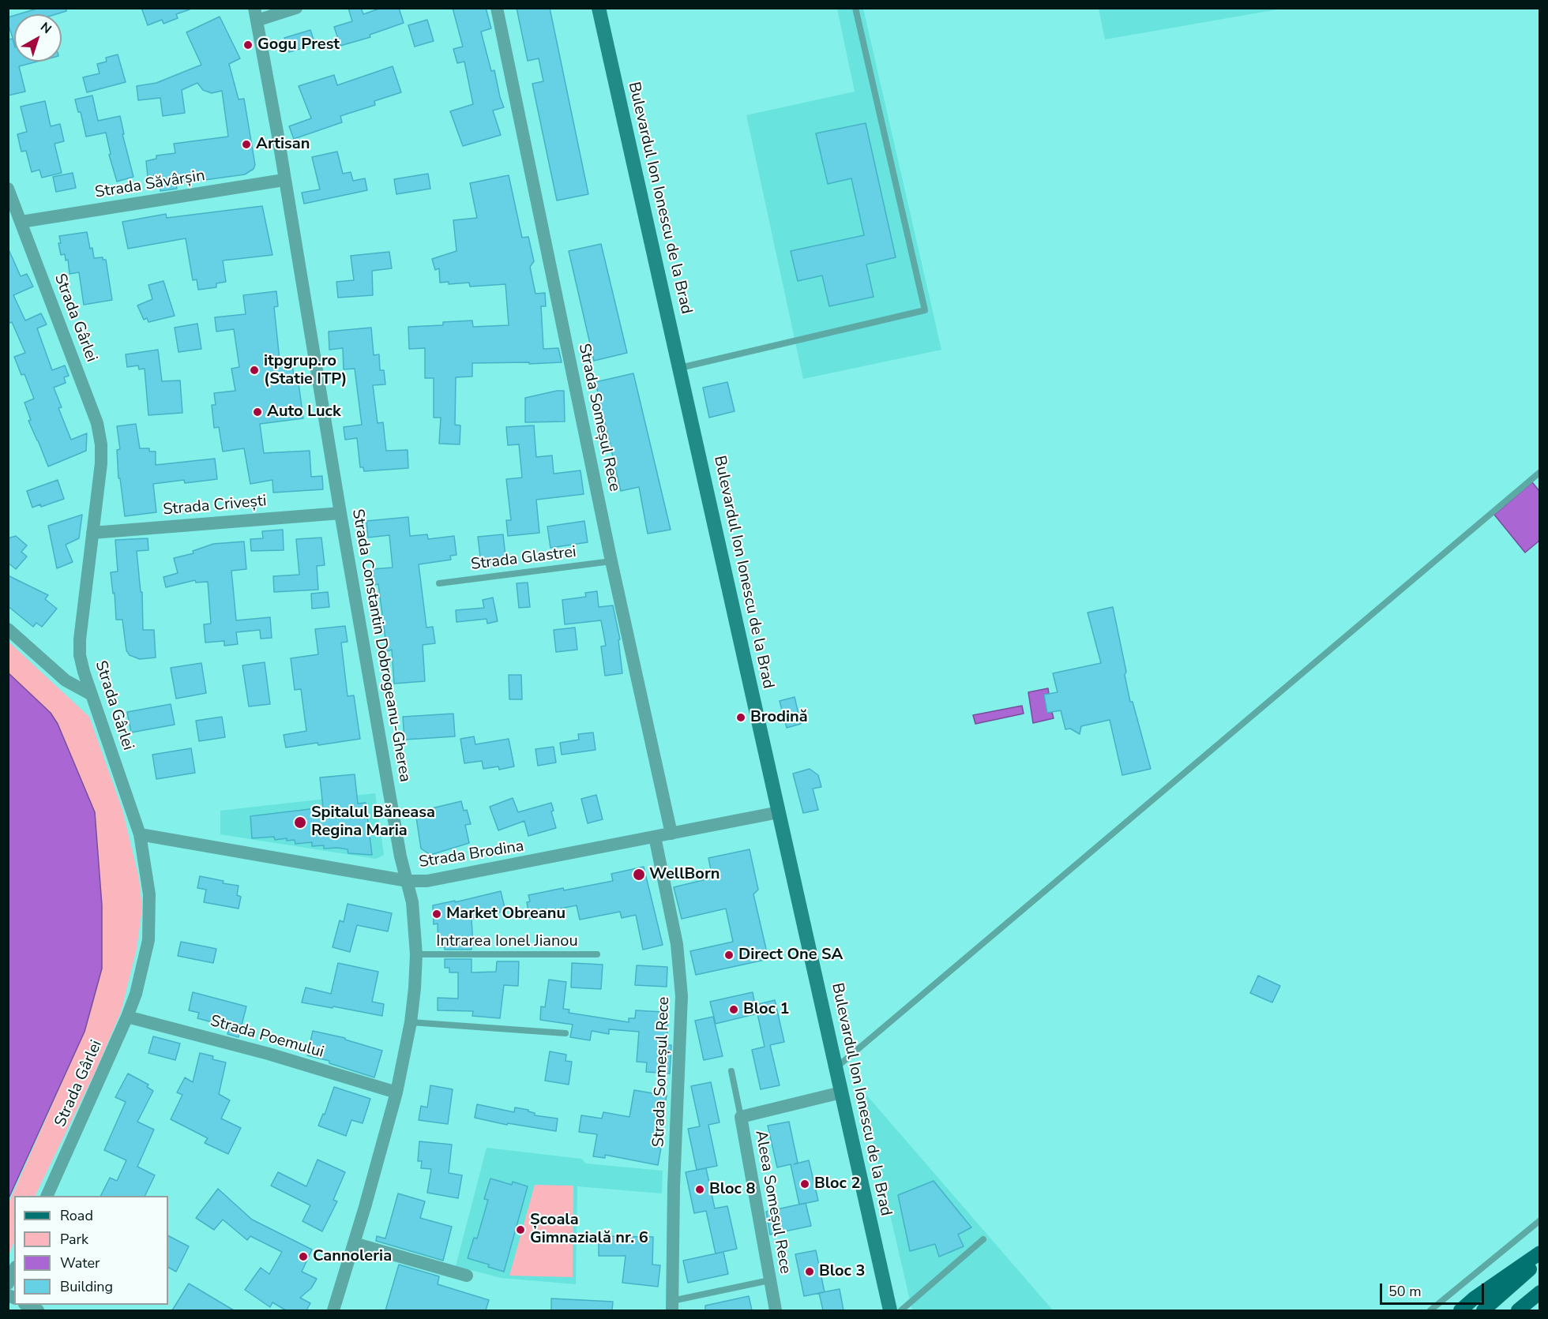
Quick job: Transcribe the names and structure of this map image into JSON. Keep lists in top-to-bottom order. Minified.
{"streets":{"main road":["Bulevardul Ion Ionescu de la Brad"],"street":["Strada Săvârșin","Strada Gârlei","Strada Someșul Rece","Strada Crivești","Strada Constantin Dobrogeanu-Gherea","Strada Brodina","Strada Poemului","Aleea Someșul Rece"],"lane":["Strada Glastrei","Intrarea Ionel Jianou"]},"crossings":[["Strada Săvârșin","Strada Gârlei"],["Strada Săvârșin","Strada Constantin Dobrogeanu-Gherea"],["Bulevardul Ion Ionescu de la Brad","Strada Brodina"],["Bulevardul Ion Ionescu de la Brad","Aleea Someșul Rece"],["Strada Gârlei","Strada Crivești"],["Strada Gârlei","Strada Brodina"],["Strada Gârlei","Strada Poemului"],["Strada Someșul Rece","Strada Glastrei"],["Strada Someșul Rece","Strada Brodina"],["Strada Crivești","Strada Constantin Dobrogeanu-Gherea"],["Strada Constantin Dobrogeanu-Gherea","Strada Brodina"],["Strada Constantin Dobrogeanu-Gherea","Intrarea Ionel Jianou"],["Strada Constantin Dobrogeanu-Gherea","Strada Poemului"]],"places":["Gogu Prest","Artisan","itpgrup.ro (Statie ITP)","Auto Luck","Brodină","Spitalul Băneasa Regina Maria","WellBorn","Market Obreanu","Direct One SA","Bloc 1","Bloc 2","Bloc 8","Școala Gimnazială nr. 6","Cannoleria","Bloc 3"],"legend":["Road","Park","Water","Building"],"scale_bar":"50 m","north":"top right"}
